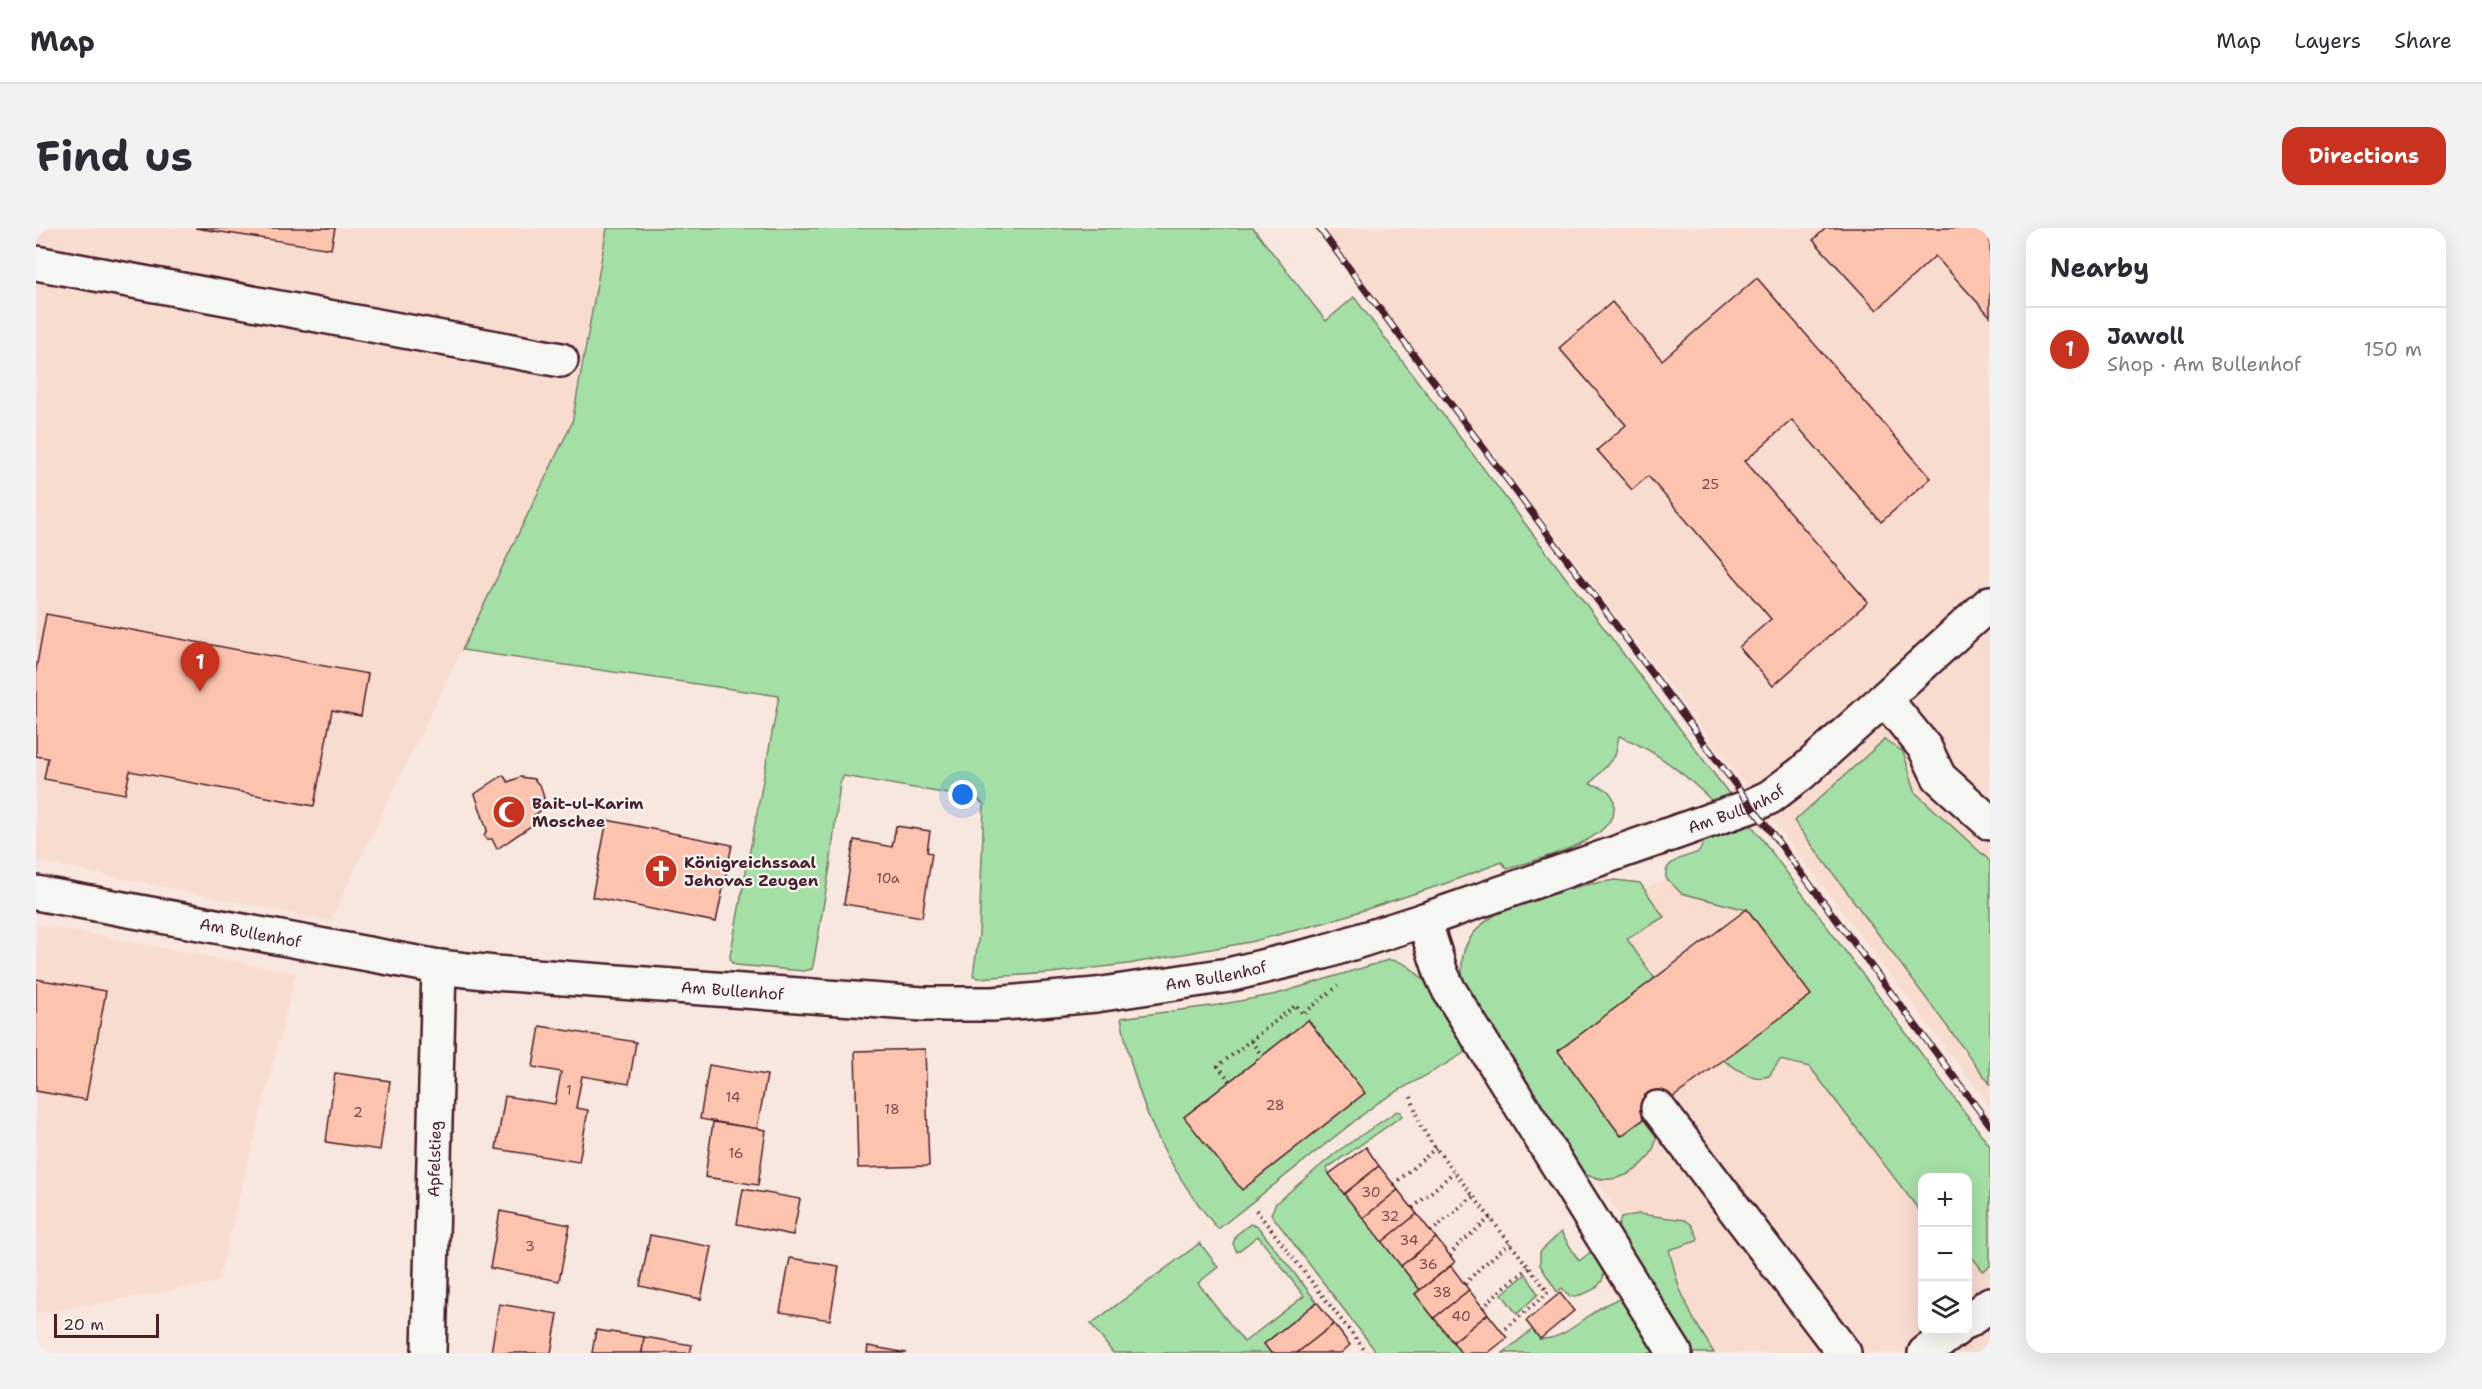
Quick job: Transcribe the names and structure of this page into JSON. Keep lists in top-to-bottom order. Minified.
{"streets":{"street":["Am Bullenhof","Apfelstieg"]},"crossings":[["Am Bullenhof","Apfelstieg"]],"places":{"mosque":["Bait-ul-Karim Moschee"],"church":["Königreichssaal Jehovas Zeugen"]},"house_numbers":["25","10a","1","14","28","18","2","16","30","32","34","3","36","38","40"],"scale_bar":"20 m","page":{"header":"Map","nav":["Map","Layers","Share"],"buttons":"Directions","title":"Find us","heading":"Nearby","list":[{"mark":"1","name":"Jawoll","note":"Shop · Am Bullenhof","value":"150 m"}],"pins":"1","map_buttons":["+","−"],"scale":"20 m"}}
